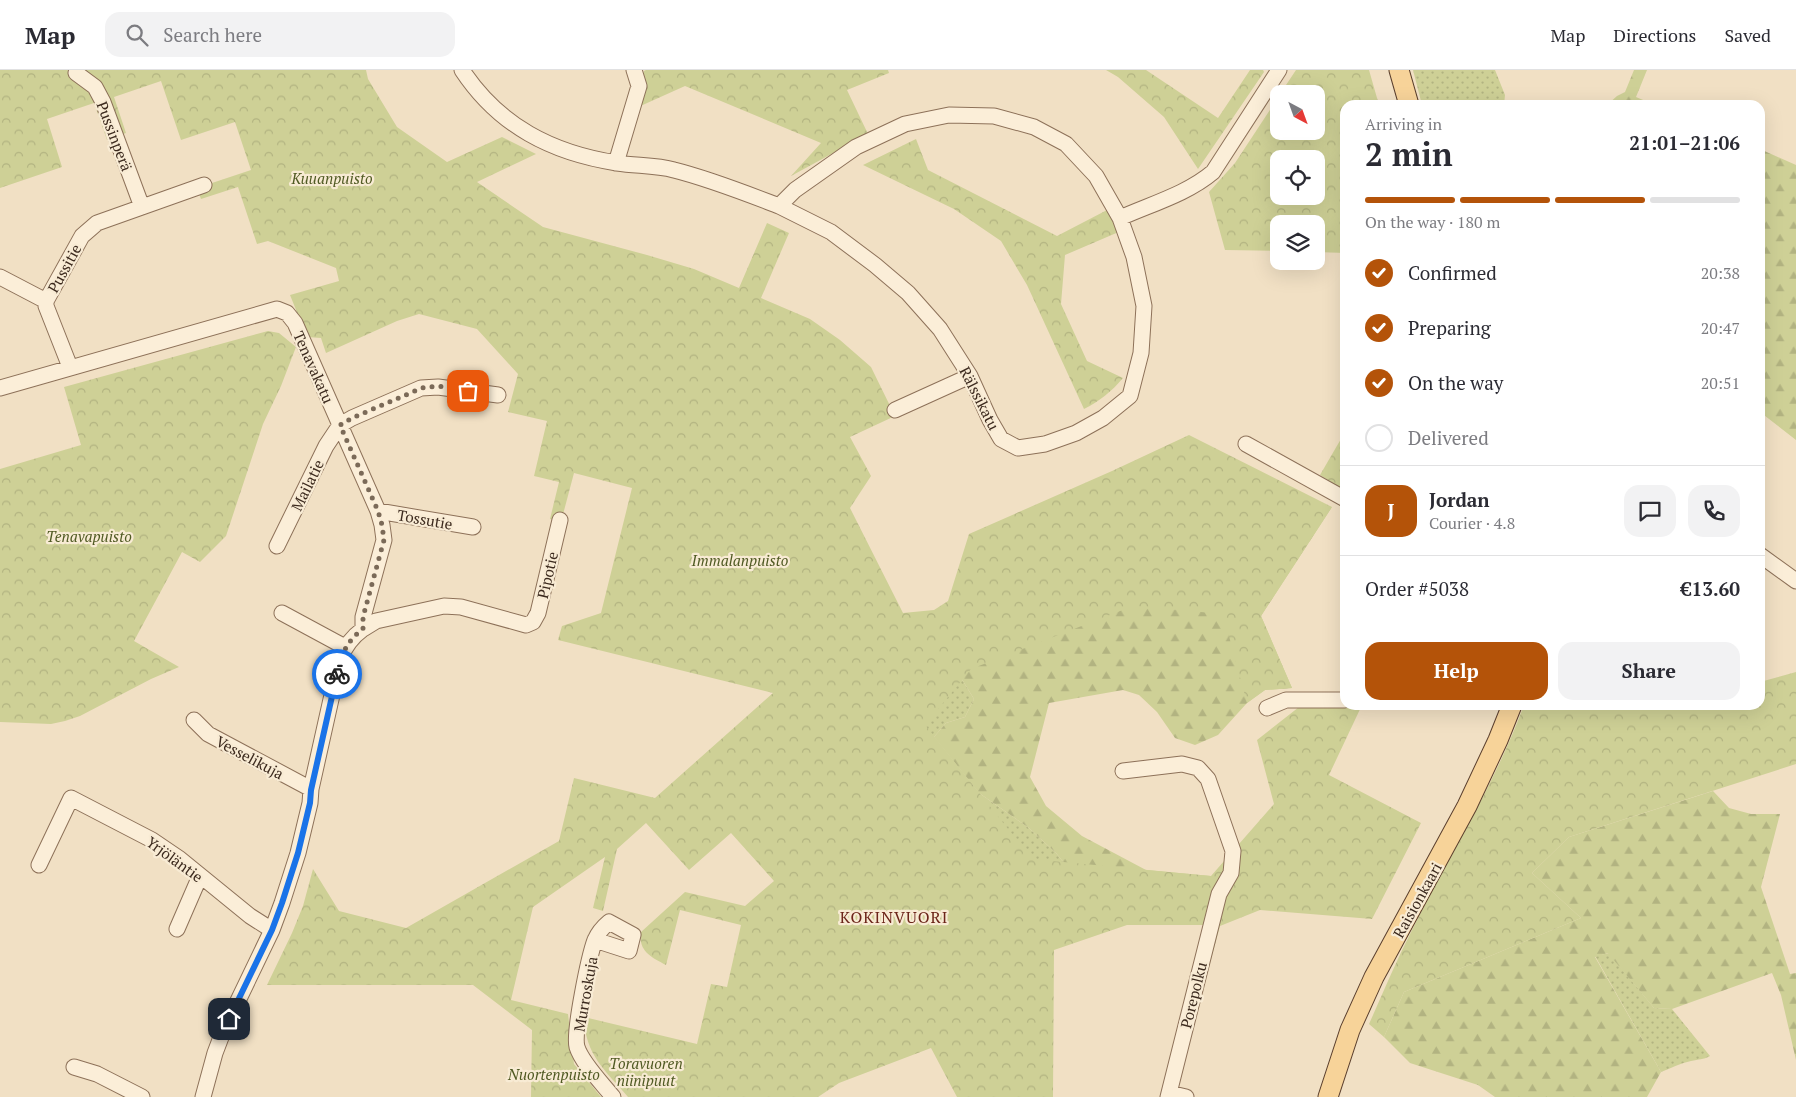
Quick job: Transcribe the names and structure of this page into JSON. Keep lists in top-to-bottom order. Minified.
{"streets":{"main road":["Raisionkaari"],"street":["Pussinperä","Pussitie","Tenavakatu","Rälssikatu","Mailatie","Tossutie","Pipotie","Vesselikuja","Yrjöläntie","Murroskuja","Porepolku"]},"crossings":[["Pussinperä","Pussitie"],["Pussitie","Tenavakatu"],["Tenavakatu","Mailatie"],["Tenavakatu","Tossutie"],["Tenavakatu","Pipotie"]],"districts":["KOKINVUORI"],"parks":["Kuuanpuisto","Tenavapuisto","Immalanpuisto","Toravuoren niinipuut","Nuortenpuisto"],"north":"bottom right","page":{"header":"Map","search":"Search here","nav":["Map","Directions","Saved"],"heading":["2 min","Arriving in","21:01–21:06"],"panel":["Jordan","Courier · 4.8","Order #5038","€13.60"],"bar":"On the way · 180 m","list":[["Confirmed","20:38"],["Preparing","20:47"],["On the way","20:51"],"Delivered"],"round":"J","buttons":["Help","Share"]}}
